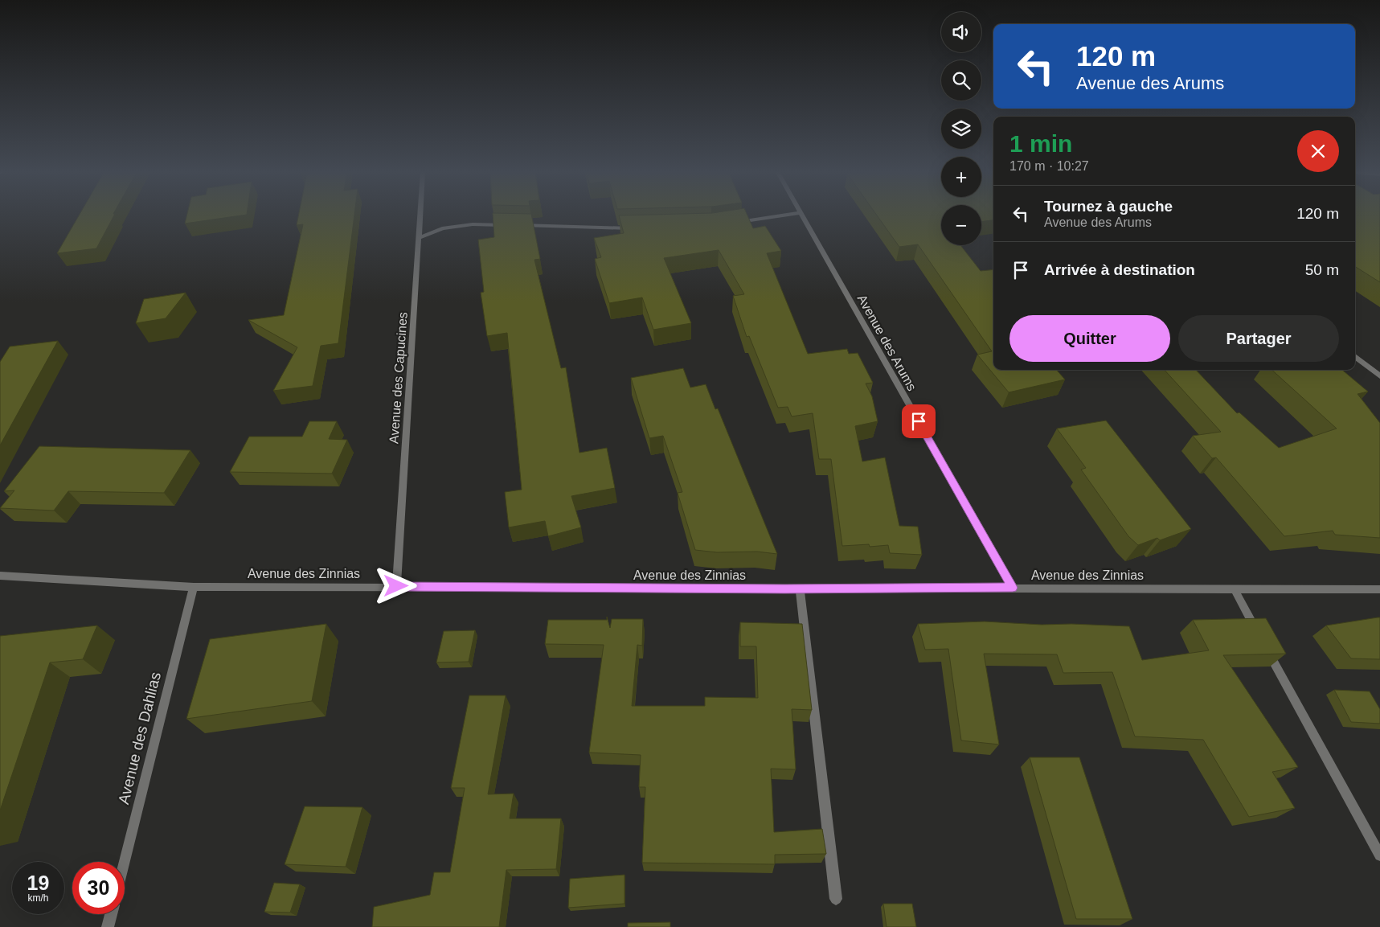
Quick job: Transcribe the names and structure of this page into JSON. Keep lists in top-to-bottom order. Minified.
{"streets":{"street":["Avenue des Arums","Avenue des Capucines","Avenue des Zinnias","Avenue des Dahlias"]},"crossings":[["Avenue des Arums","Avenue des Zinnias"],["Avenue des Capucines","Avenue des Zinnias"],["Avenue des Zinnias","Avenue des Dahlias"]],"page":{"map_buttons":["+","−"],"turn":["120 m","Avenue des Arums"],"heading":["1 min","170 m · 10:27"],"list":[{"name":"Tournez à gauche","note":"Avenue des Arums","value":"120 m"},{"name":"Arrivée à destination","value":"50 m"}],"buttons":["Quitter","Partager"],"speed":"19 km/h","limit":"30"}}
